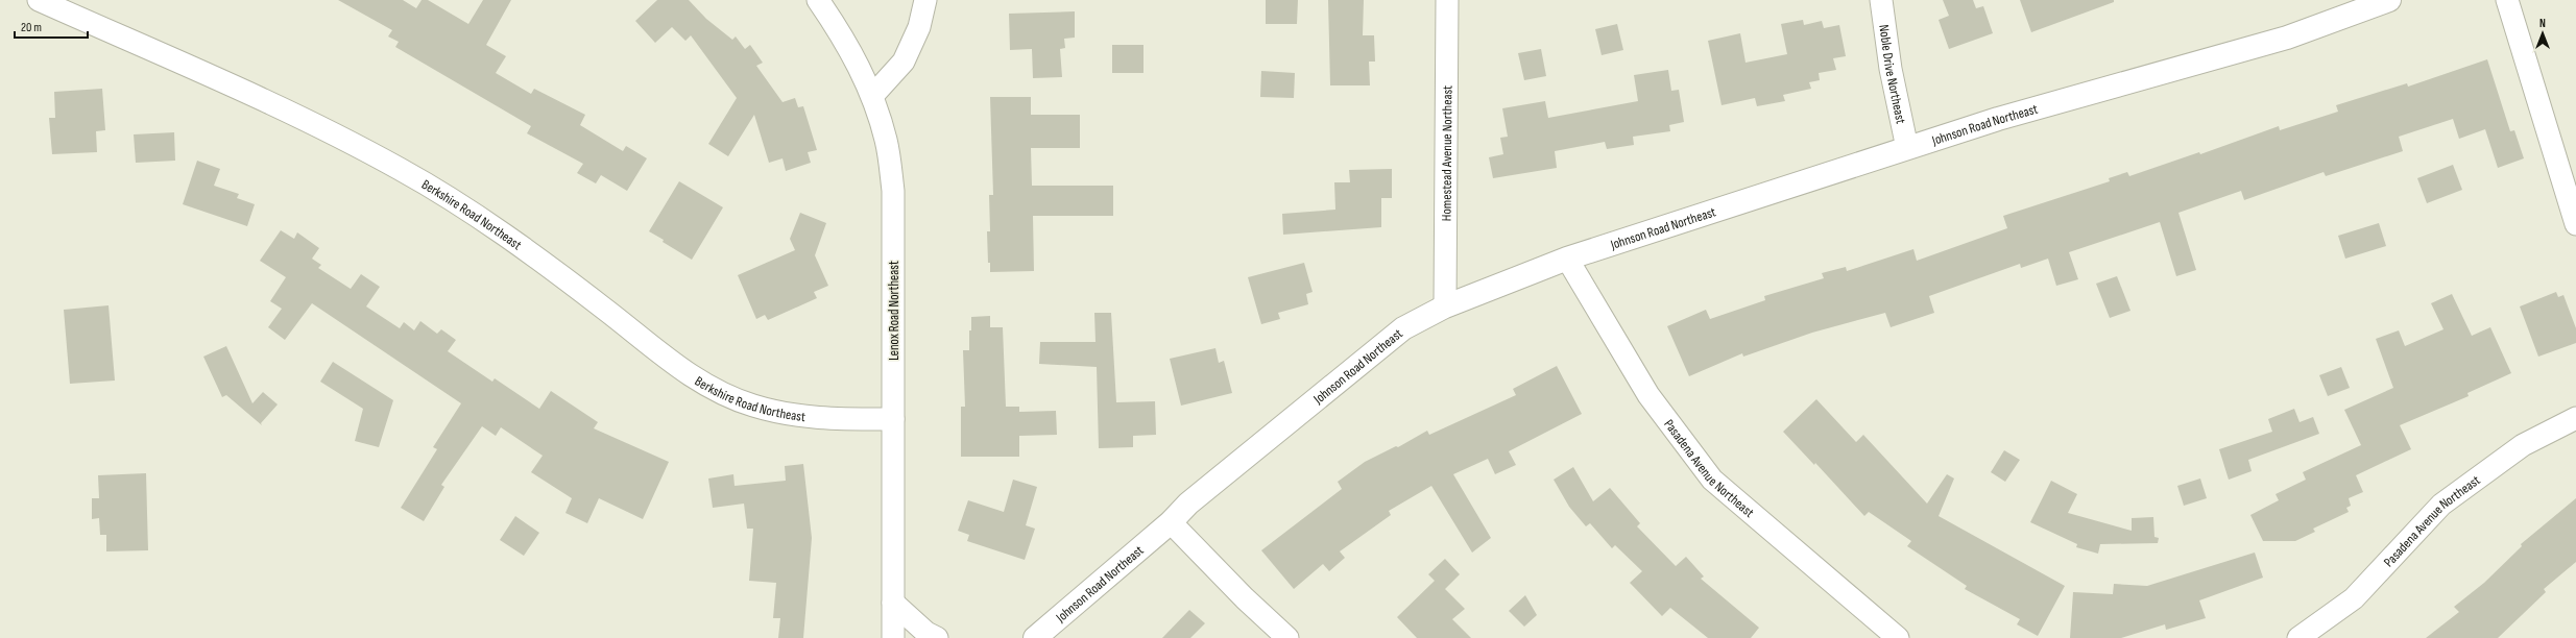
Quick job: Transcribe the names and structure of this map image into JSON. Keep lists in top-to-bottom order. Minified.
{"streets":{"street":["Noble Drive Northeast","Johnson Road Northeast","Homestead Avenue Northeast","Berkshire Road Northeast","Lenox Road Northeast","Pasadena Avenue Northeast"]},"crossings":[["Noble Drive Northeast","Johnson Road Northeast"],["Johnson Road Northeast","Homestead Avenue Northeast"],["Johnson Road Northeast","Pasadena Avenue Northeast"],["Berkshire Road Northeast","Lenox Road Northeast"]],"scale_bar":"20 m","north":"top"}
